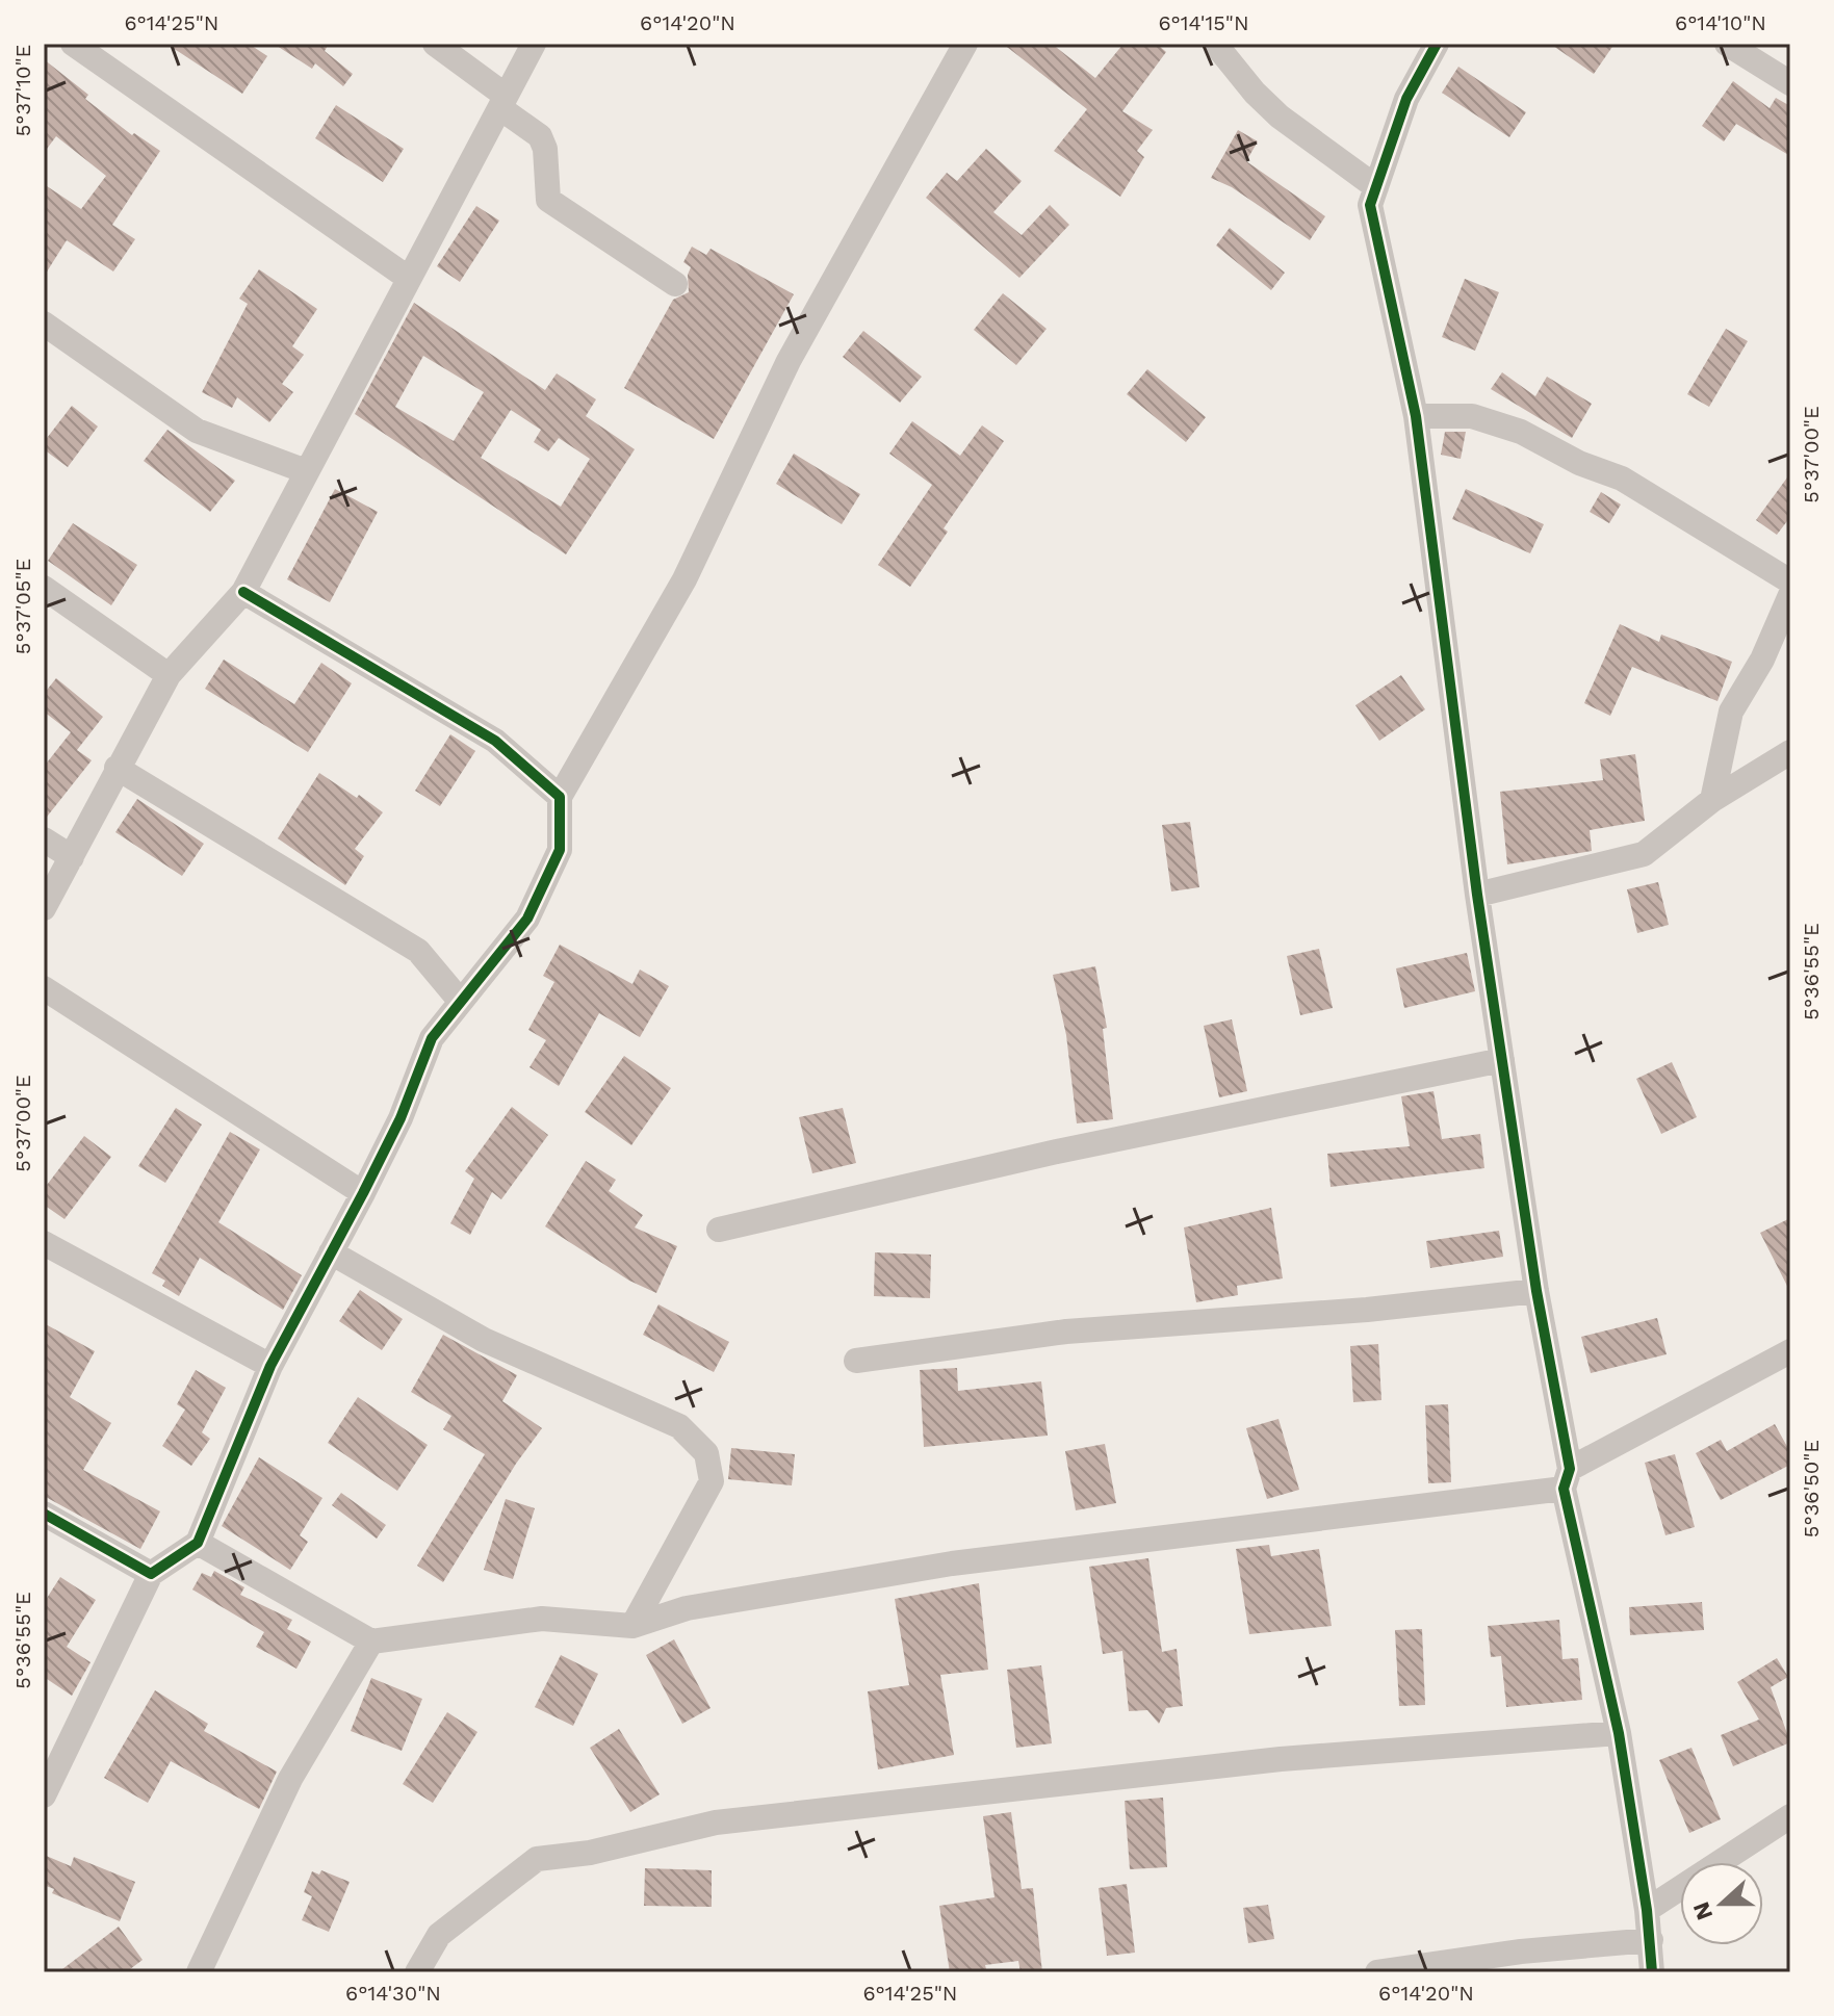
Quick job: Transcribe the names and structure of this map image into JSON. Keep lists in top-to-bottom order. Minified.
{"north":"left","coordinates":["6°14'25\"N","6°14'20\"N","6°14'15\"N","6°14'10\"N","5°37'10\"E","5°37'00\"E","5°37'05\"E","5°36'55\"E","5°36'50\"E","6°14'30\"N"]}
